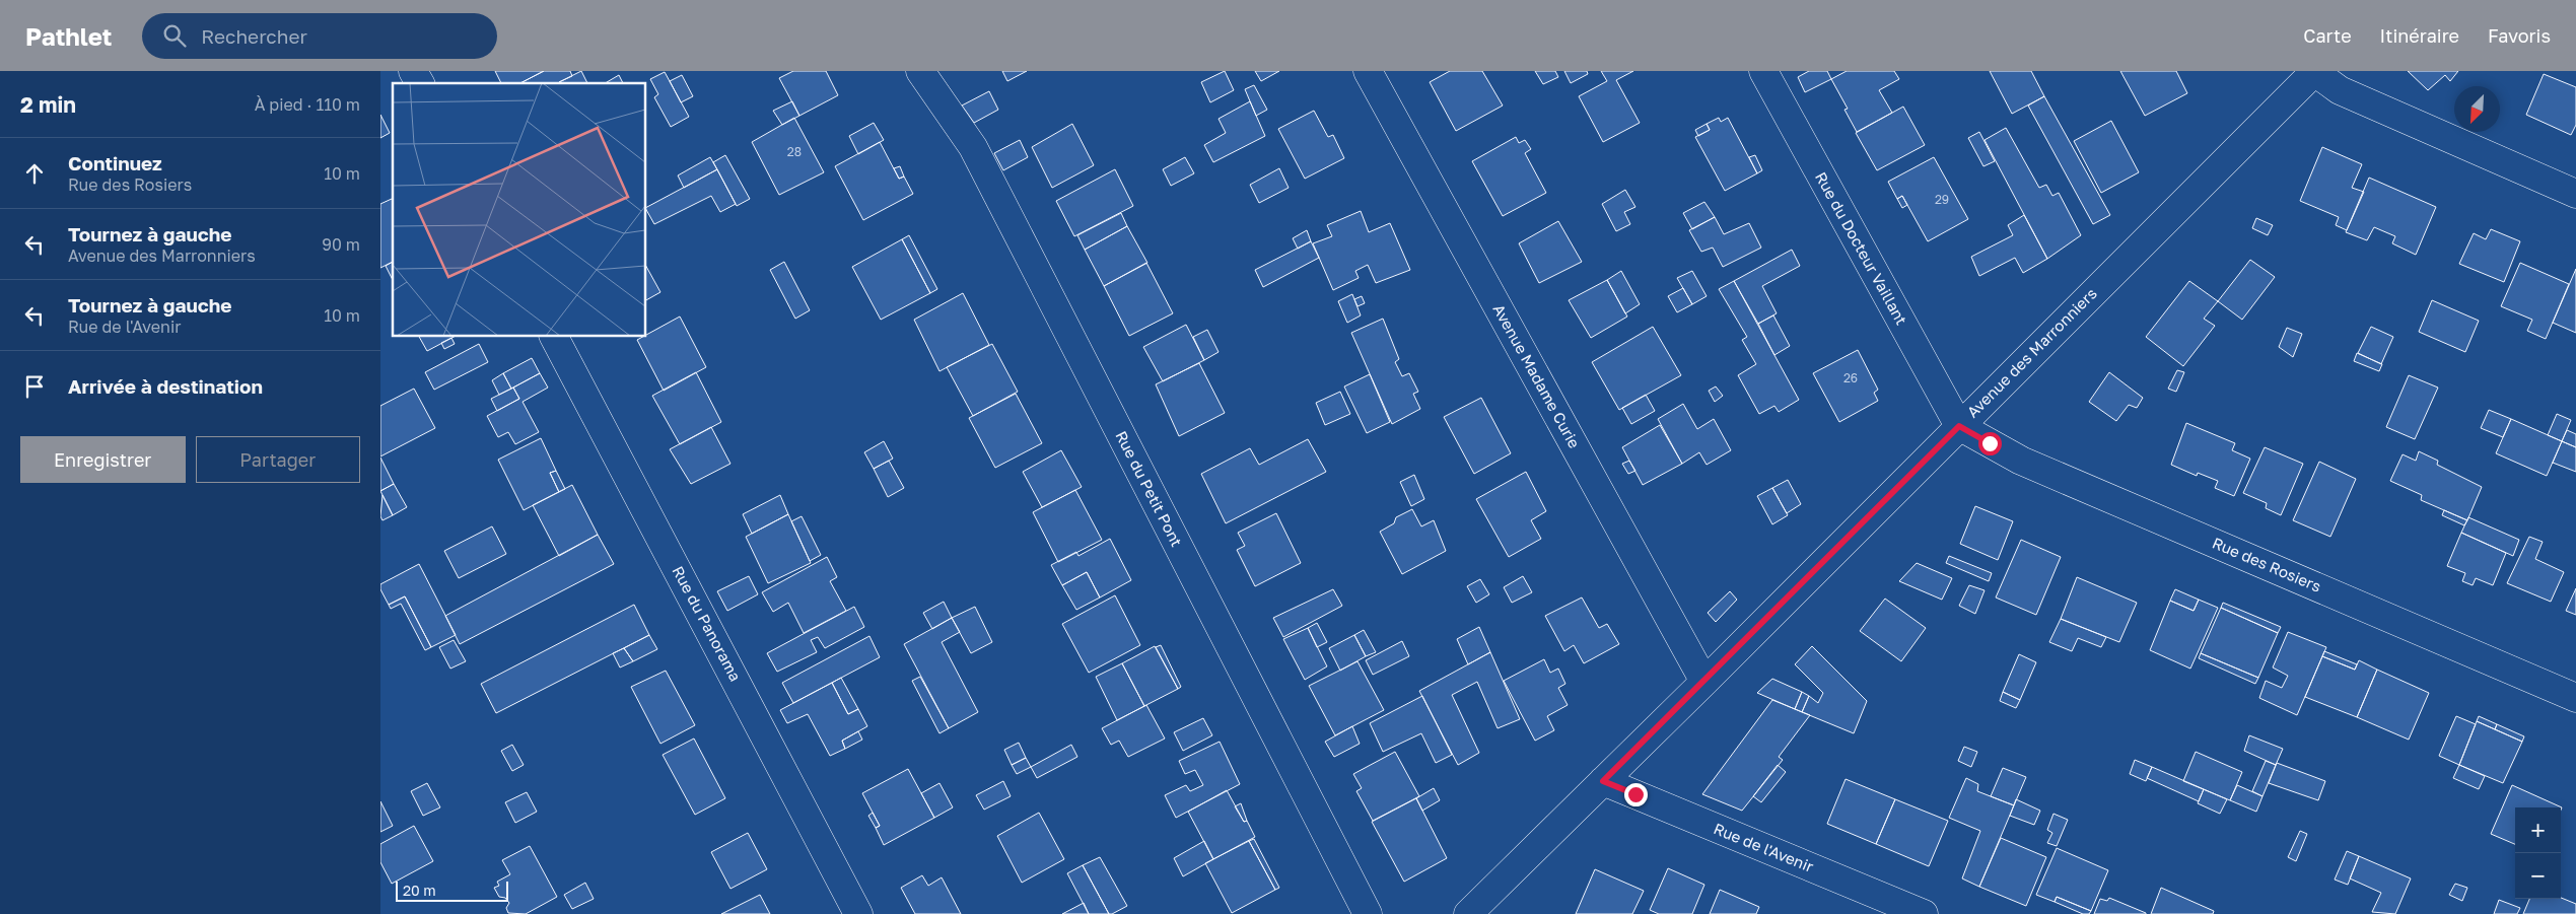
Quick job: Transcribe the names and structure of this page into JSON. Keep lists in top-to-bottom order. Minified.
{"streets":{"street":["Rue du Docteur Vaillant","Avenue des Marronniers","Avenue Madame Curie","Rue du Petit Pont","Rue des Rosiers","Rue du Panorama","Rue de l'Avenir"]},"crossings":[["Rue du Docteur Vaillant","Avenue des Marronniers"],["Rue du Docteur Vaillant","Rue des Rosiers"],["Avenue des Marronniers","Avenue Madame Curie"],["Avenue des Marronniers","Rue des Rosiers"],["Avenue des Marronniers","Rue de l'Avenir"]],"house_numbers":["28","29","26"],"scale_bar":"20 m","north":"bottom left","page":{"header":"Pathlet","search":"Rechercher","nav":["Carte","Itinéraire","Favoris"],"heading":["2 min","À pied · 110 m"],"list":[["Continuez","Rue des Rosiers","10 m"],["Tournez à gauche","Avenue des Marronniers","90 m"],["Tournez à gauche","Rue de l'Avenir","10 m"],"Arrivée à destination"],"buttons":["Enregistrer","Partager"],"map_buttons":["+","−"],"scale":"20 m"}}
